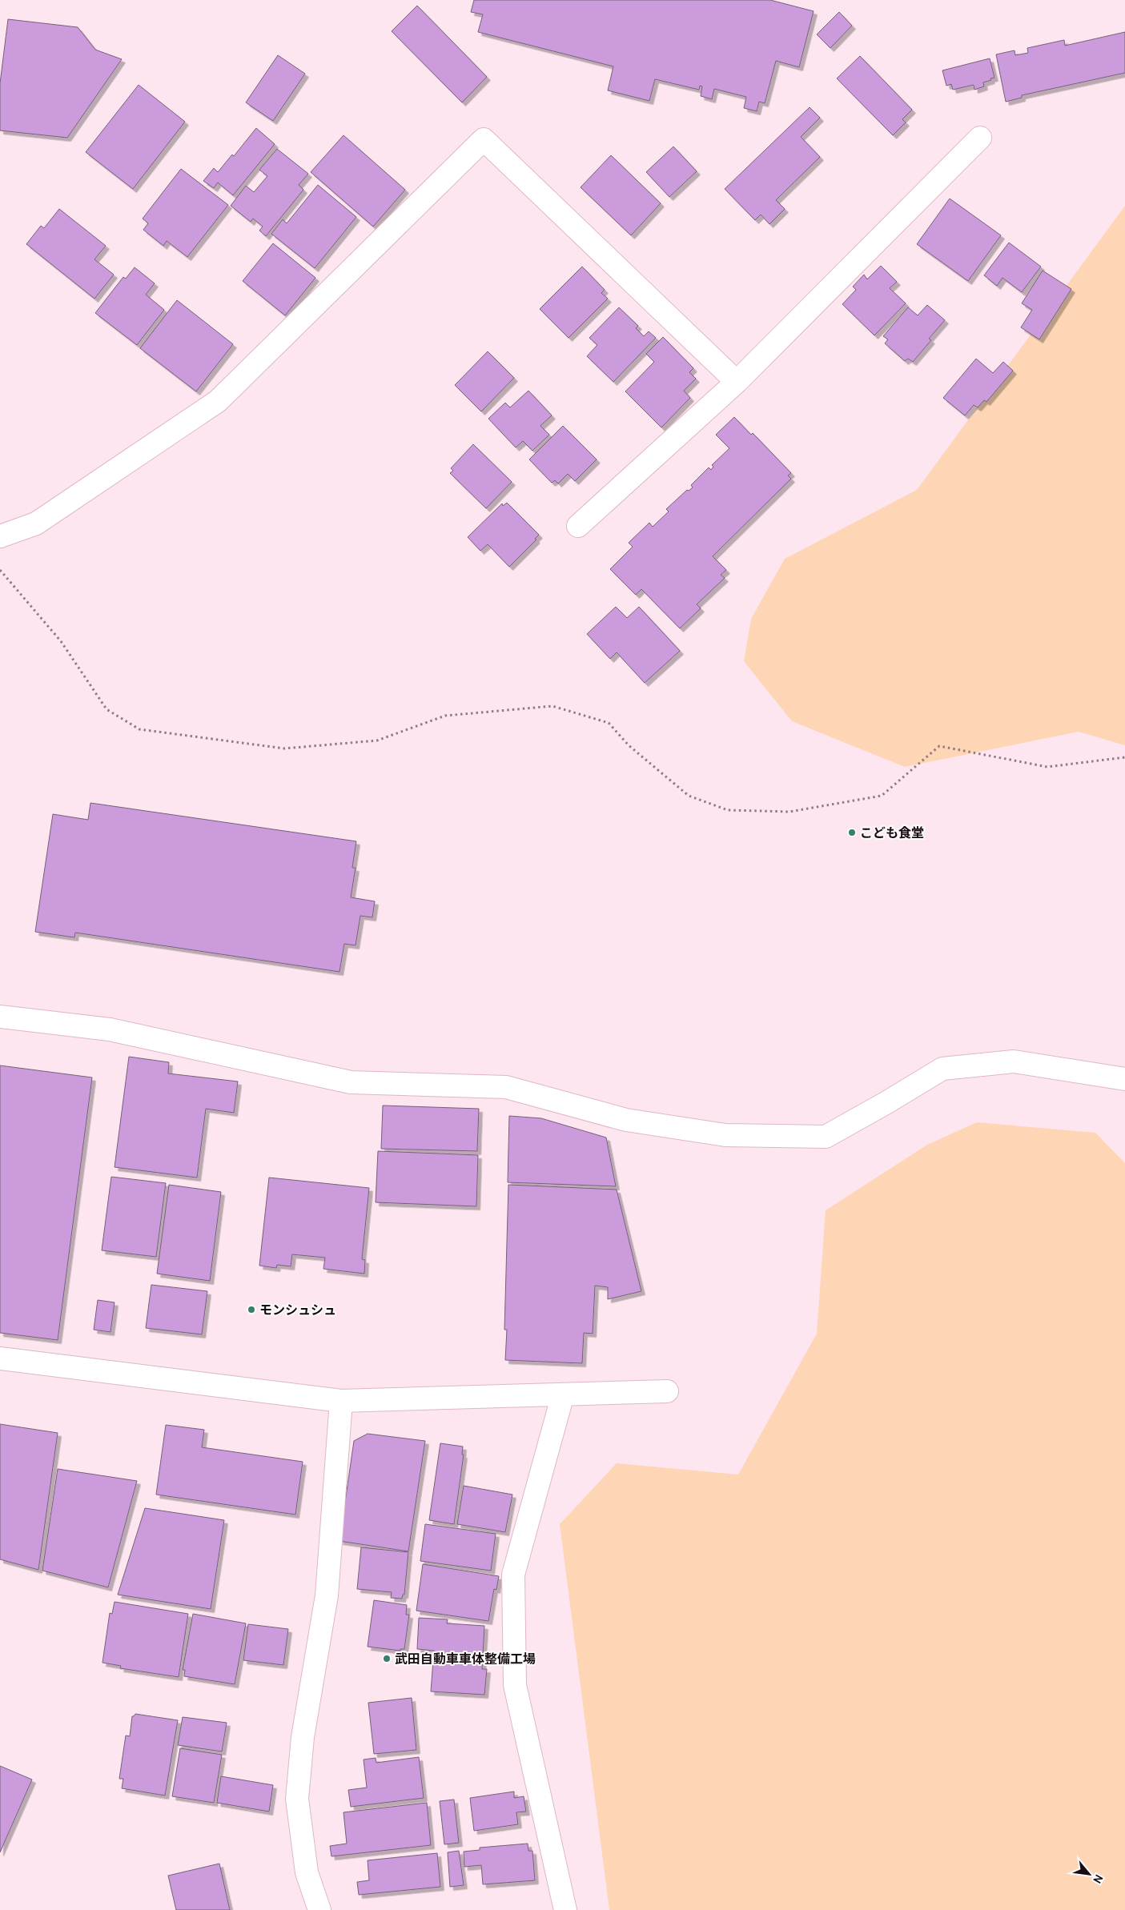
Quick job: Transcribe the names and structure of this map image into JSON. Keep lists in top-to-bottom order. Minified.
{"places":["こども食堂","モンシュシュ","武田自動車車体整備工場"],"north":"bottom right"}
